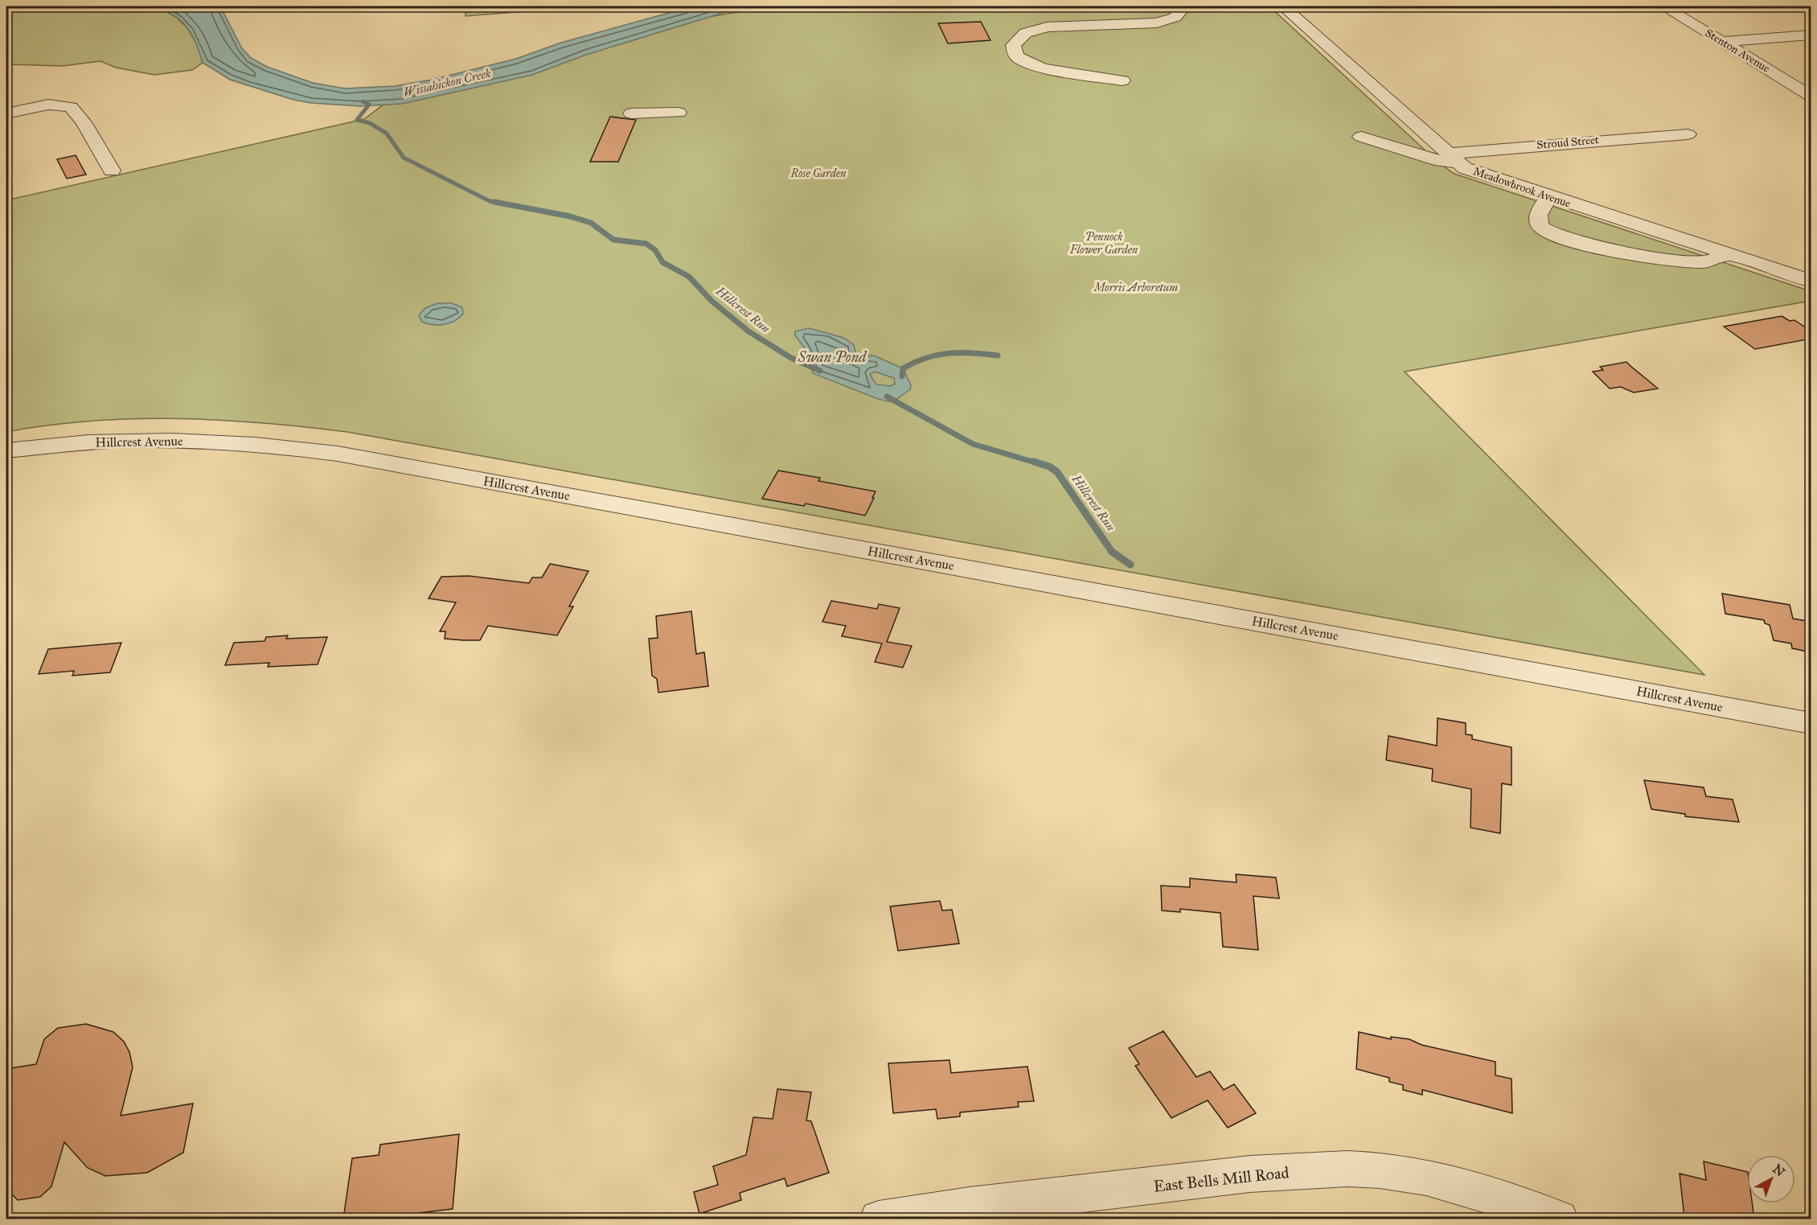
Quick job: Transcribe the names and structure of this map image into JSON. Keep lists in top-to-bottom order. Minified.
{"streets":{"street":["Stenton Avenue","Stroud Street","Meadowbrook Avenue","Hillcrest Avenue","East Bells Mill Road"]},"crossings":[["Stroud Street","Meadowbrook Avenue"]],"water":["Wissahickon Creek","Hillcrest Run","Swan Pond"],"parks":["Rose Garden","Pennock Flower Garden","Morris Arboretum"],"north":"top right"}
